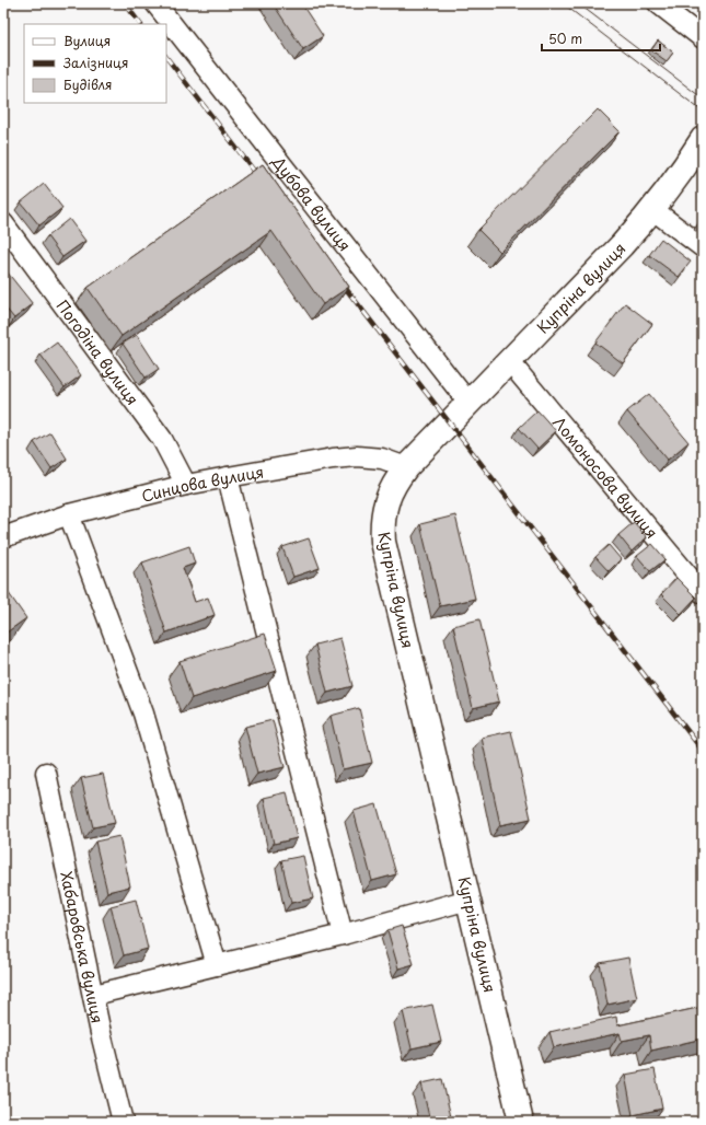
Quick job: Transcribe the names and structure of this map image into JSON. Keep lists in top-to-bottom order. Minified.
{"streets":{"main road":["Купріна вулиця"],"street":["Дубова вулиця","Погодіна вулиця","Ломоносова вулиця","Синцова вулиця","Хабаровська вулиця"]},"crossings":[["Дубова вулиця","Купріна вулиця"],["Купріна вулиця","Ломоносова вулиця"],["Купріна вулиця","Синцова вулиця"],["Погодіна вулиця","Синцова вулиця"]],"legend":["Вулиця","Залізниця","Будівля"],"scale_bar":"50 m"}
